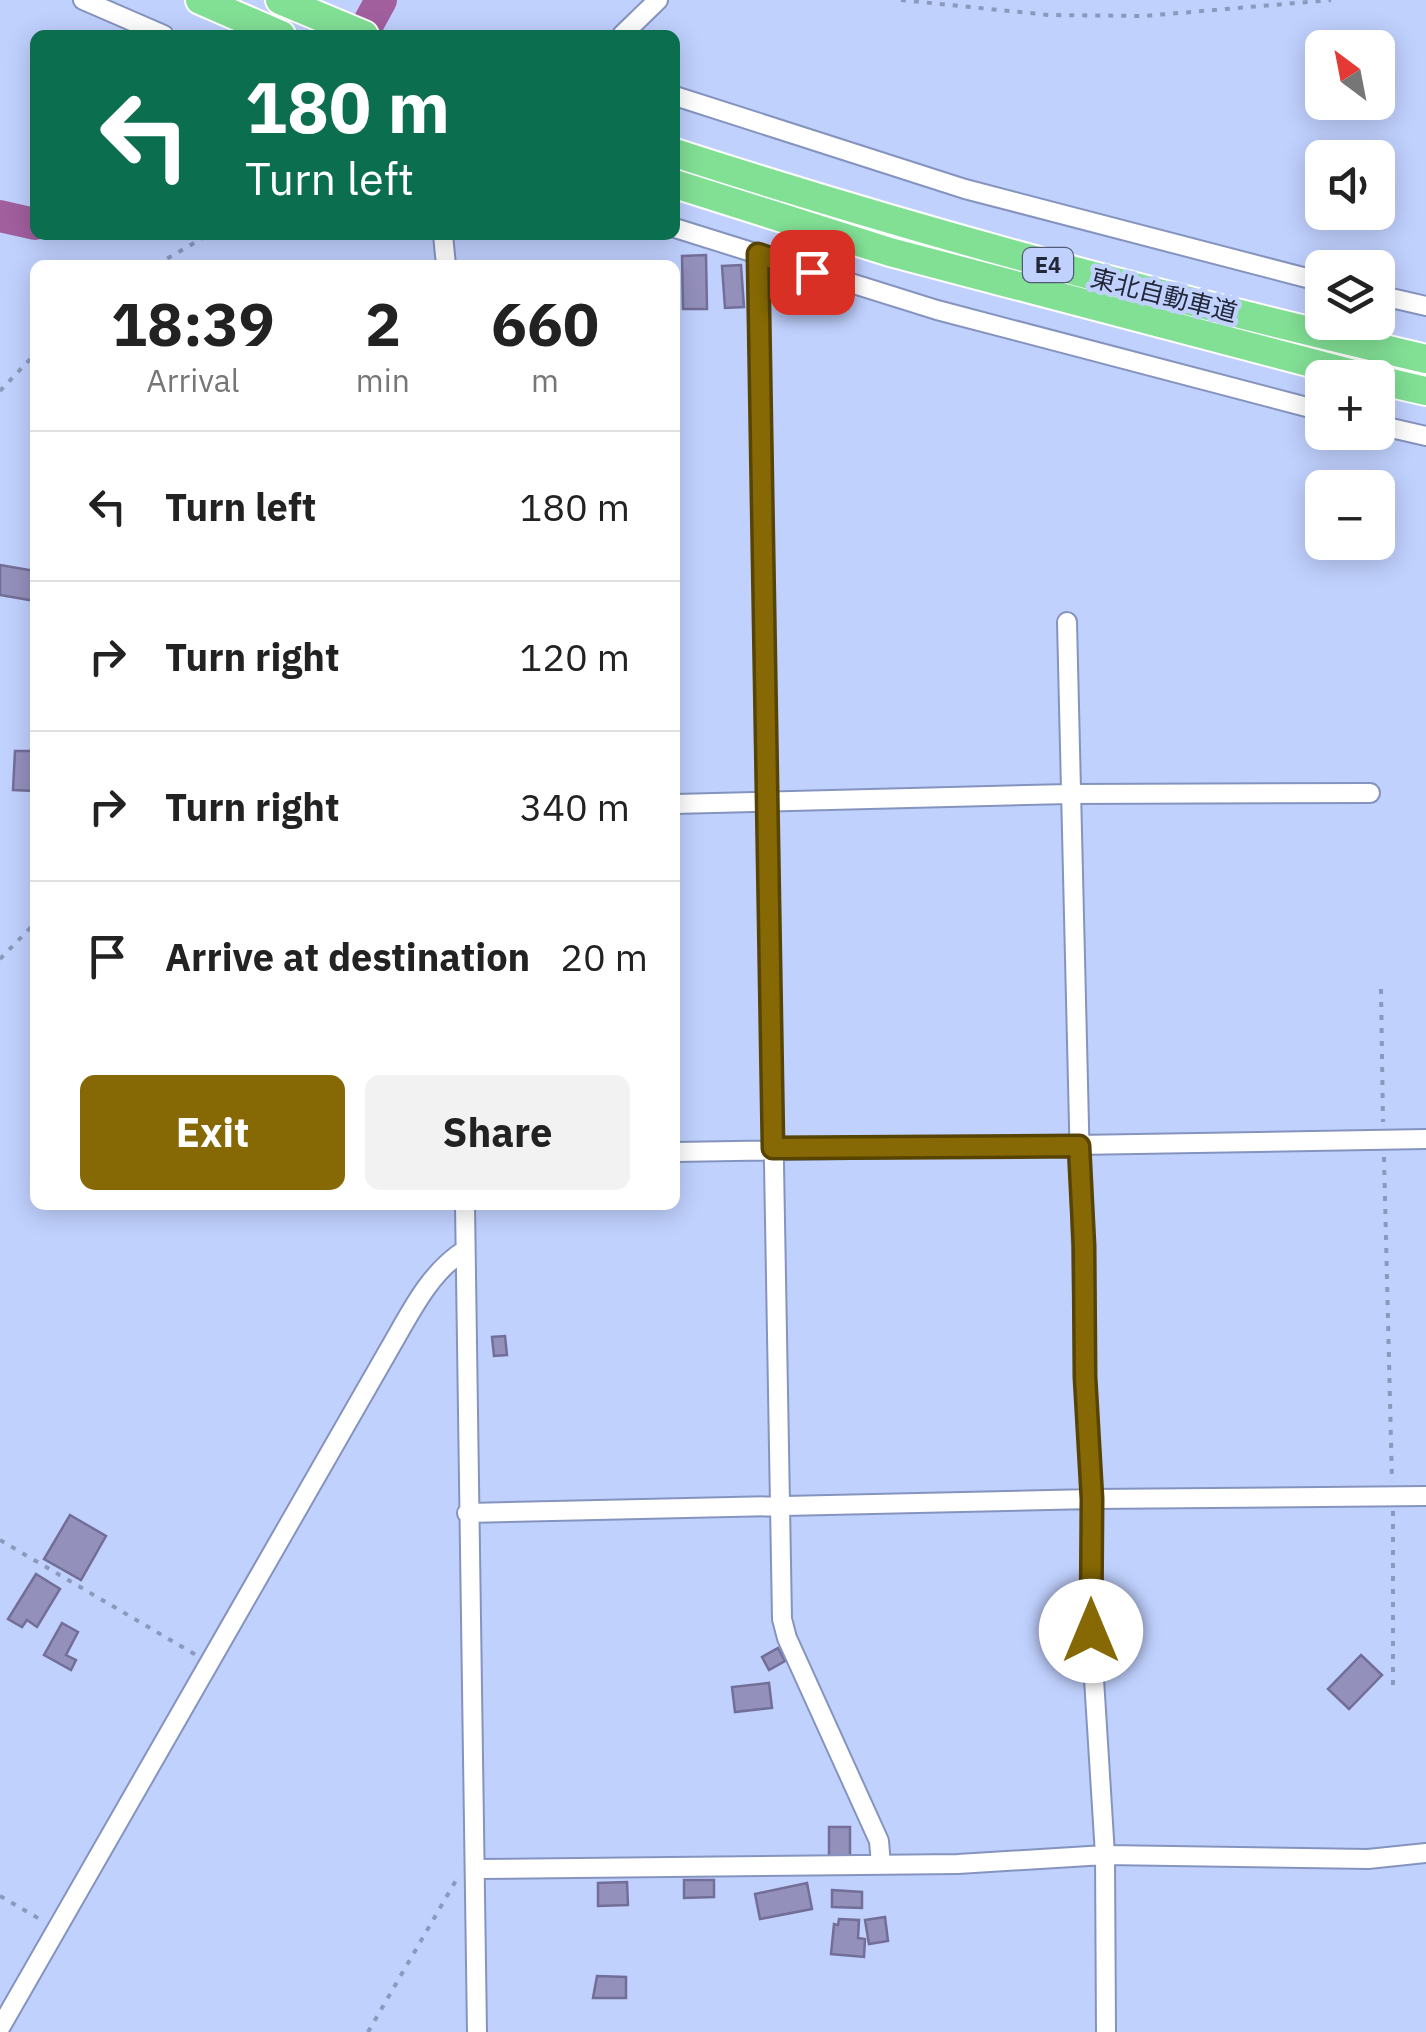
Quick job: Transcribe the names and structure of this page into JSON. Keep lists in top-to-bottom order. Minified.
{"streets":{"highway":["E4","東北自動車道"]},"north":"top left","page":{"map_buttons":["+","−"],"turn":["180 m","Turn left"],"eta":["18:39","Arrival","2","min","660","m"],"list":[{"name":"Turn left","value":"180 m"},{"name":"Turn right","value":"120 m"},{"name":"Turn right","value":"340 m"},{"name":"Arrive at destination","value":"20 m"}],"buttons":["Exit","Share"]}}
